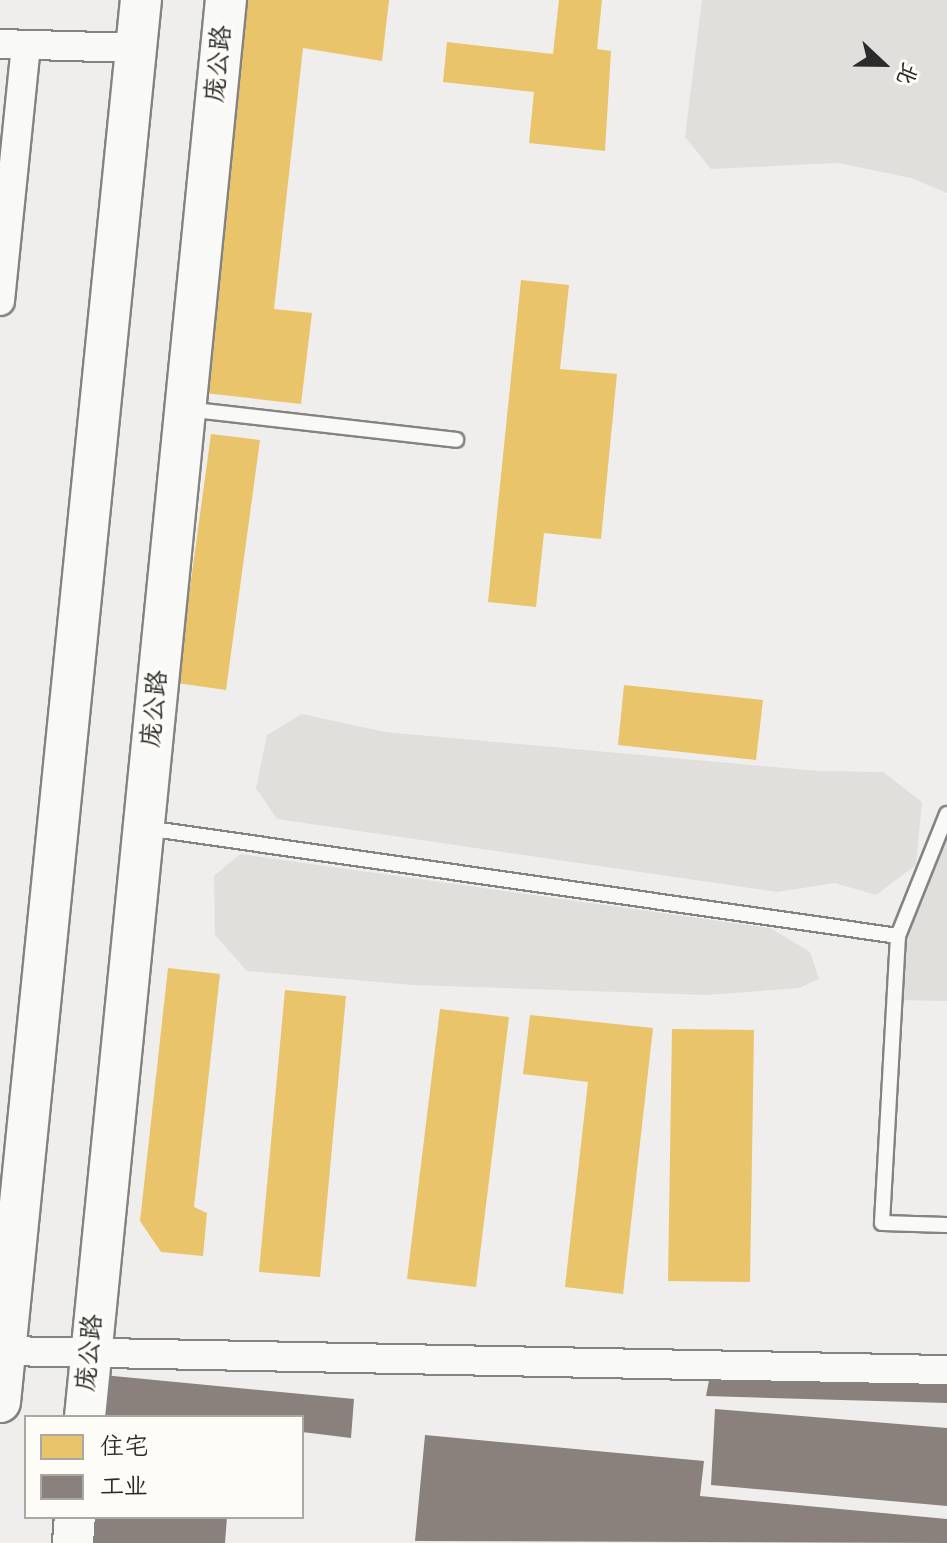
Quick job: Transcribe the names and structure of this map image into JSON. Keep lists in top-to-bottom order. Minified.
{"streets":{"main road":["庞公路"]},"legend":["住宅","工业"],"north":"right"}
